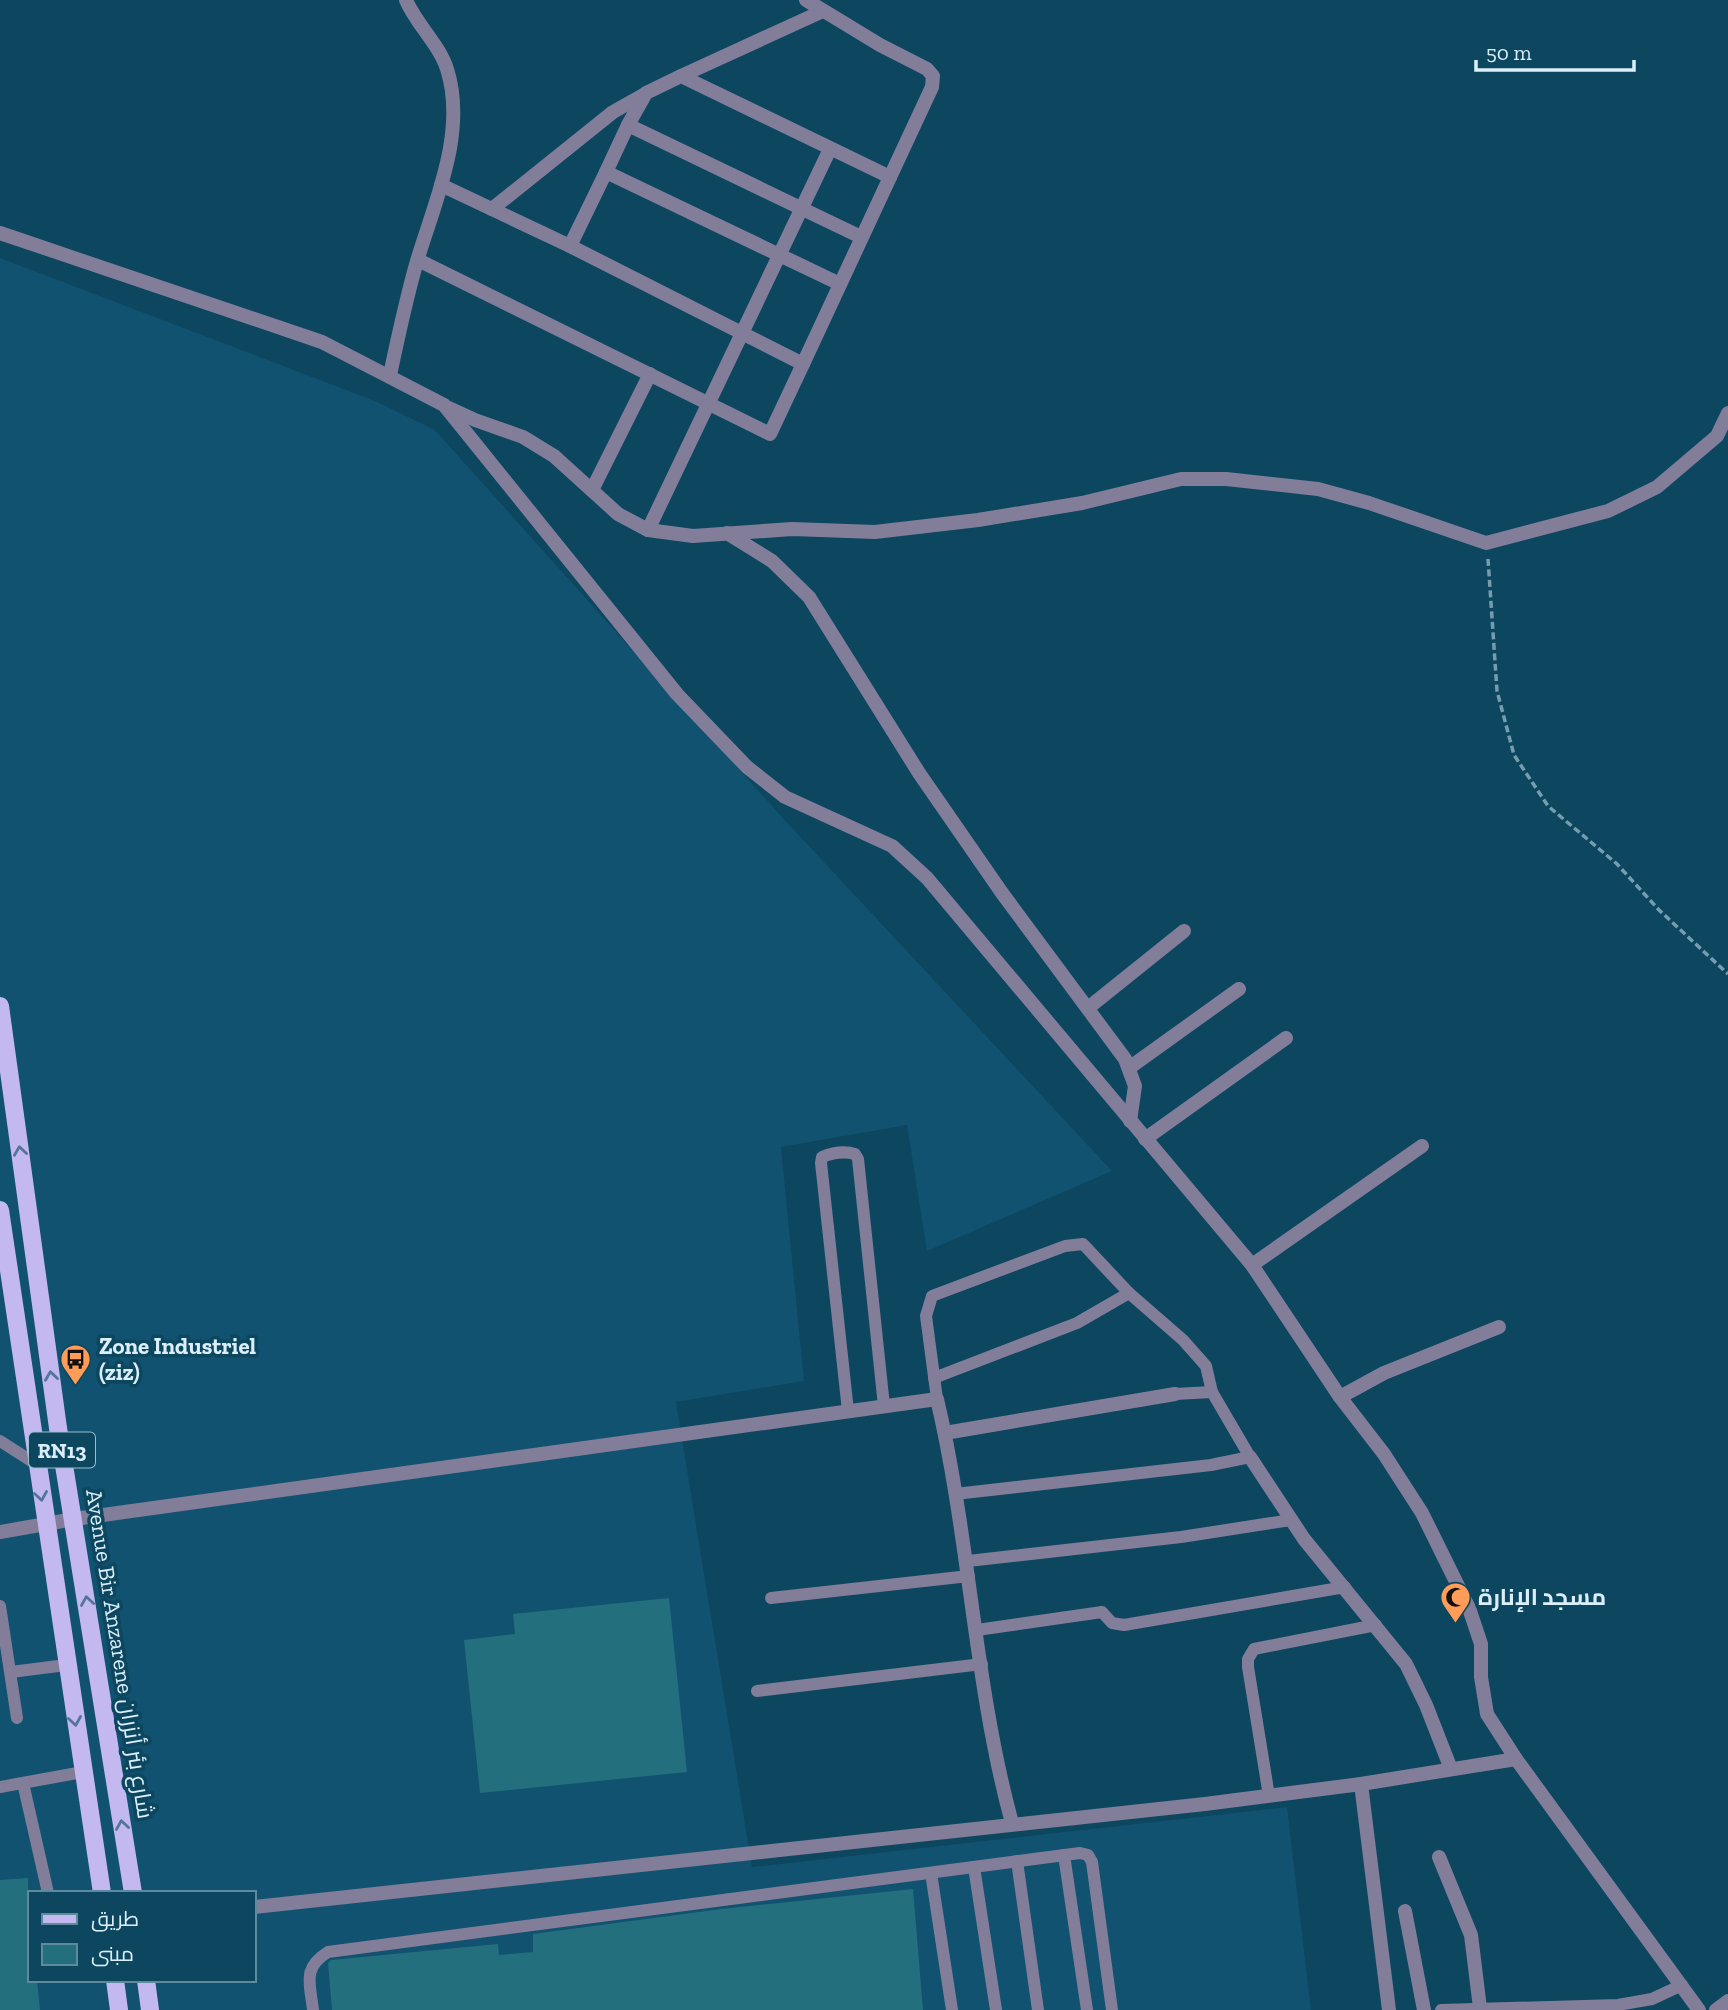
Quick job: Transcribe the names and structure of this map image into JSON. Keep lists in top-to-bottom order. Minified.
{"streets":{"main road":["RN13","Avenue Bir Anzarene شارع بئر أنزران"]},"places":{"bus stop":["Zone Industriel (ziz)"],"mosque":["مسجد الإنارة"]},"legend":["طريق","مبنى"],"scale_bar":"50 m"}
